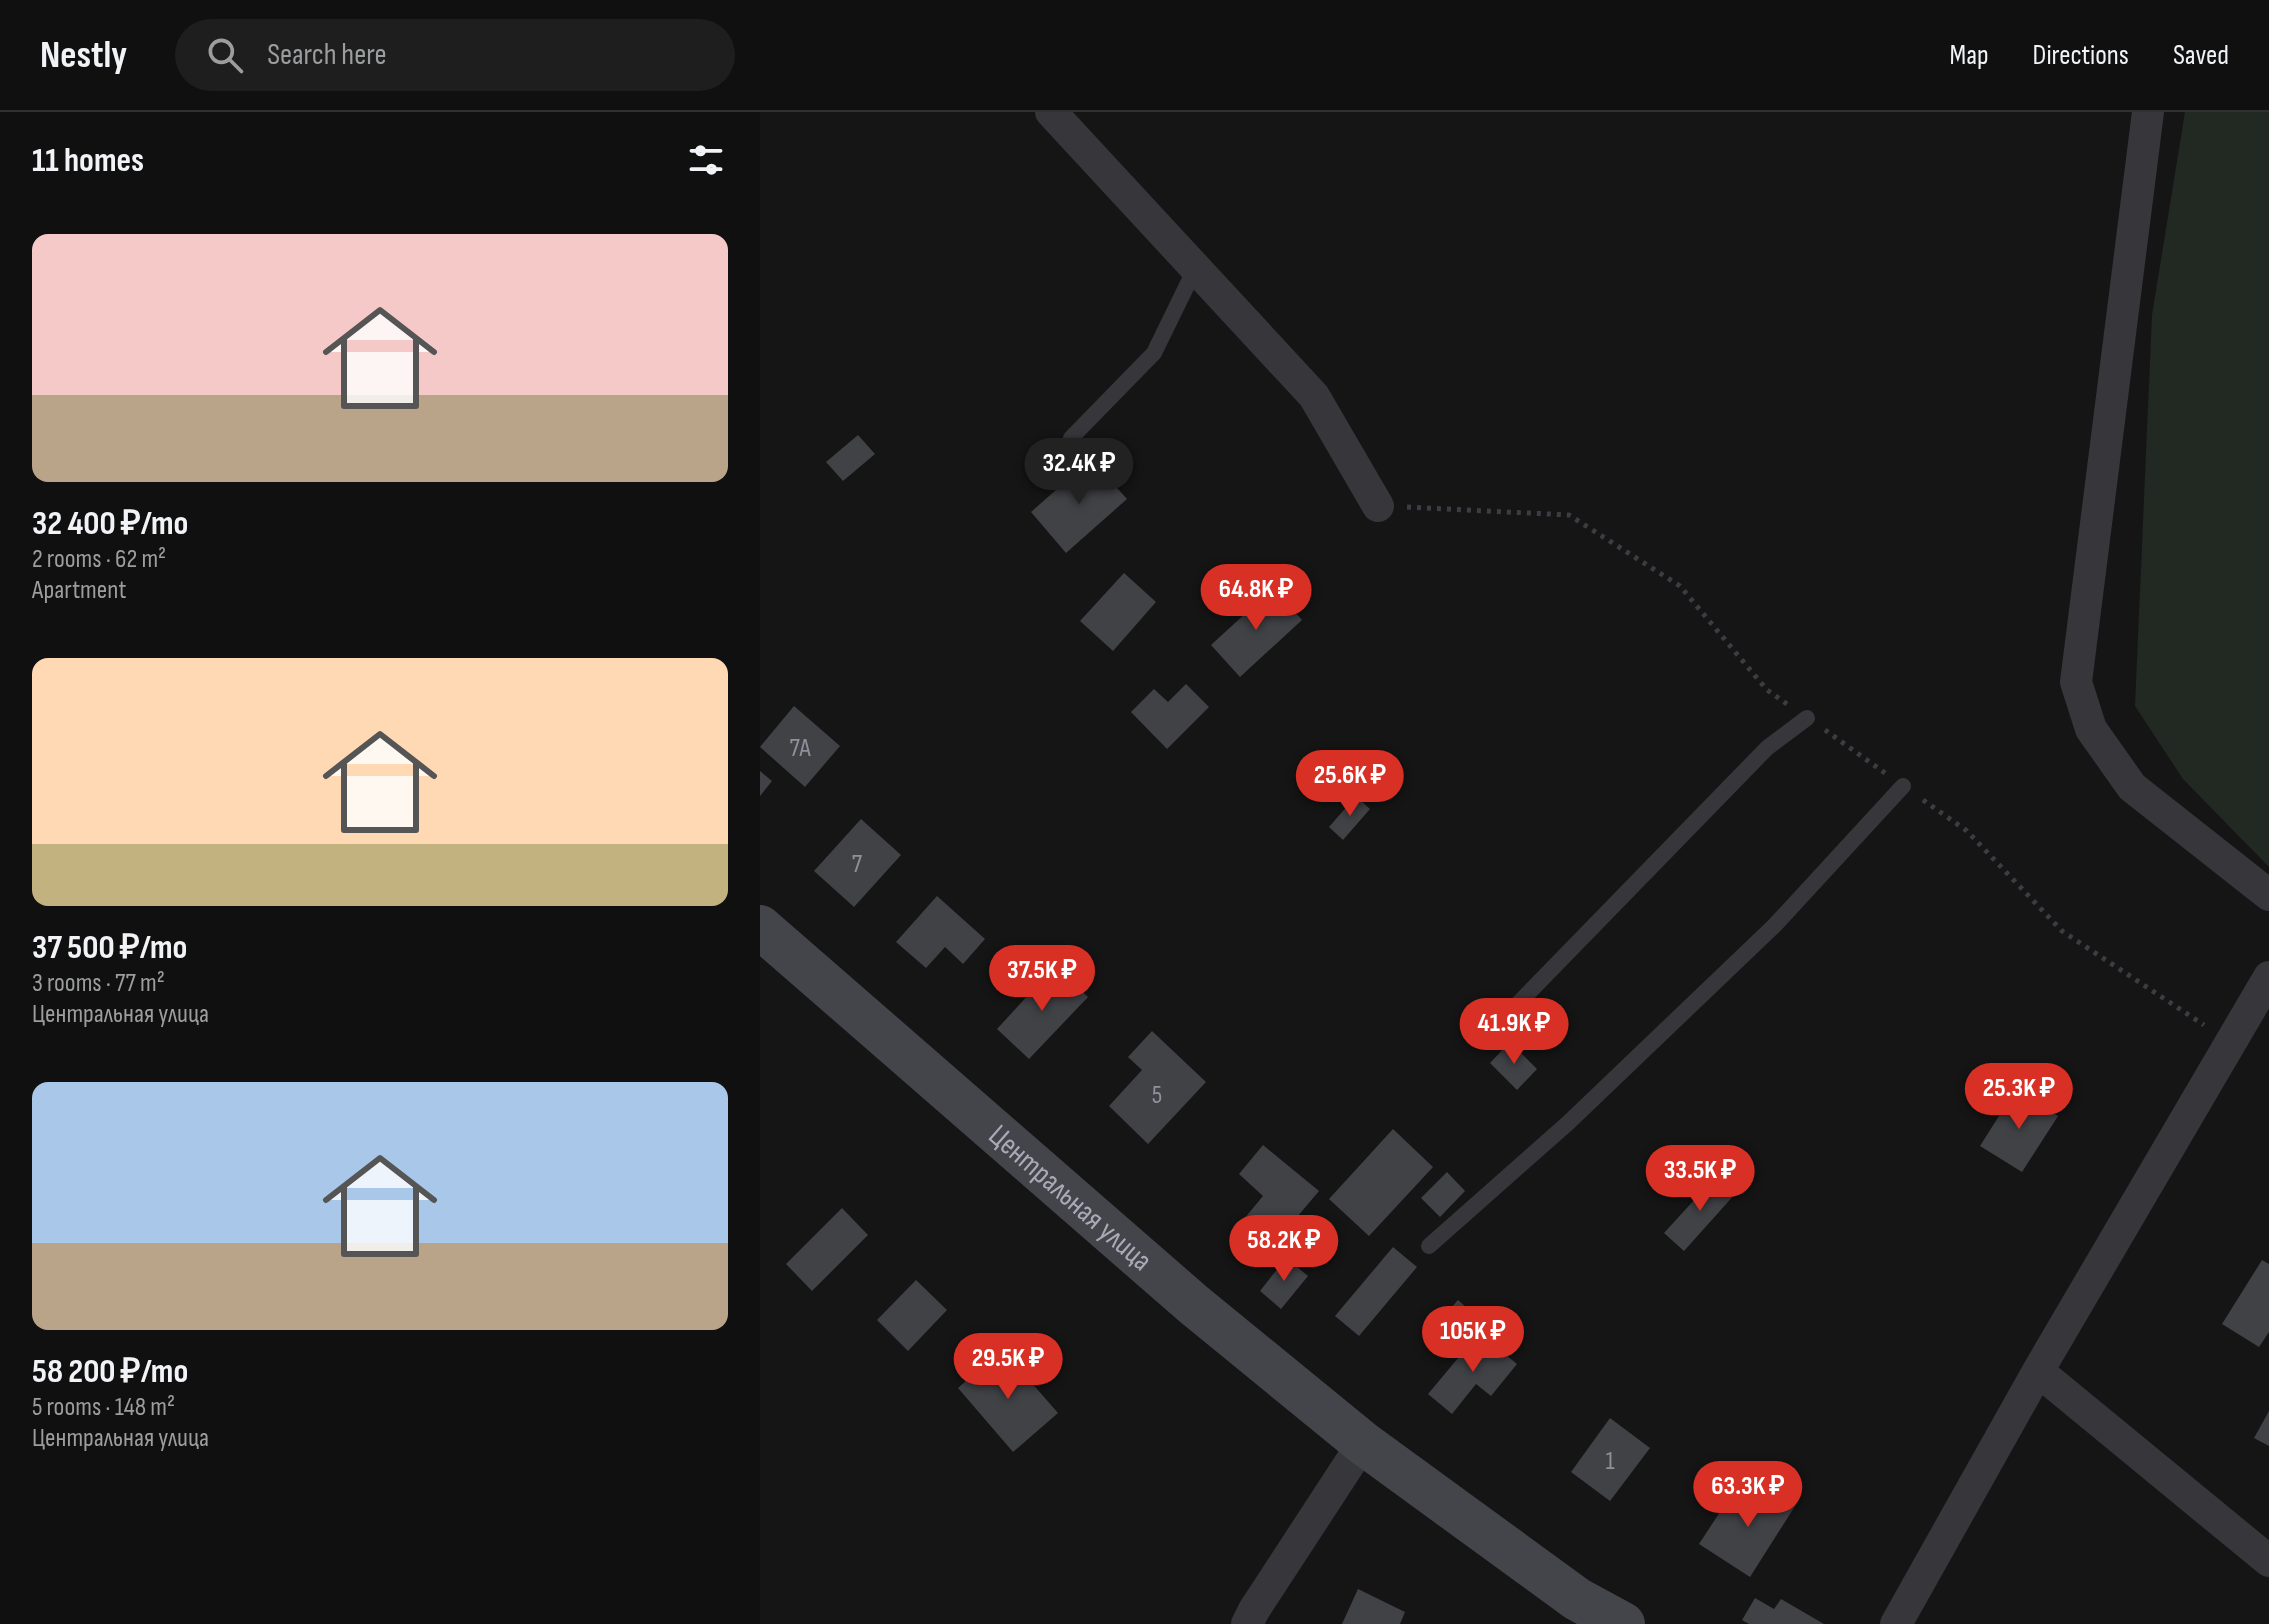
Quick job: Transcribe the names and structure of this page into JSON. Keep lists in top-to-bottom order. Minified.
{"streets":{"main road":["Центральная улица"]},"house_numbers":["7А","7","5","1"],"page":{"header":"Nestly","search":"Search here","nav":["Map","Directions","Saved"],"heading":"11 homes","list":[{"name":"32 400 ₽/mo","note":"2 rooms · 62 m² · Apartment"},{"name":"37 500 ₽/mo","note":"3 rooms · 77 m² · Центральная улица"},{"name":"58 200 ₽/mo","note":"5 rooms · 148 m² · Центральная улица"}],"price":["32.4K ₽","64.8K ₽","25.6K ₽","37.5K ₽","41.9K ₽","25.3K ₽","33.5K ₽","58.2K ₽","105K ₽","29.5K ₽","63.3K ₽"]}}
